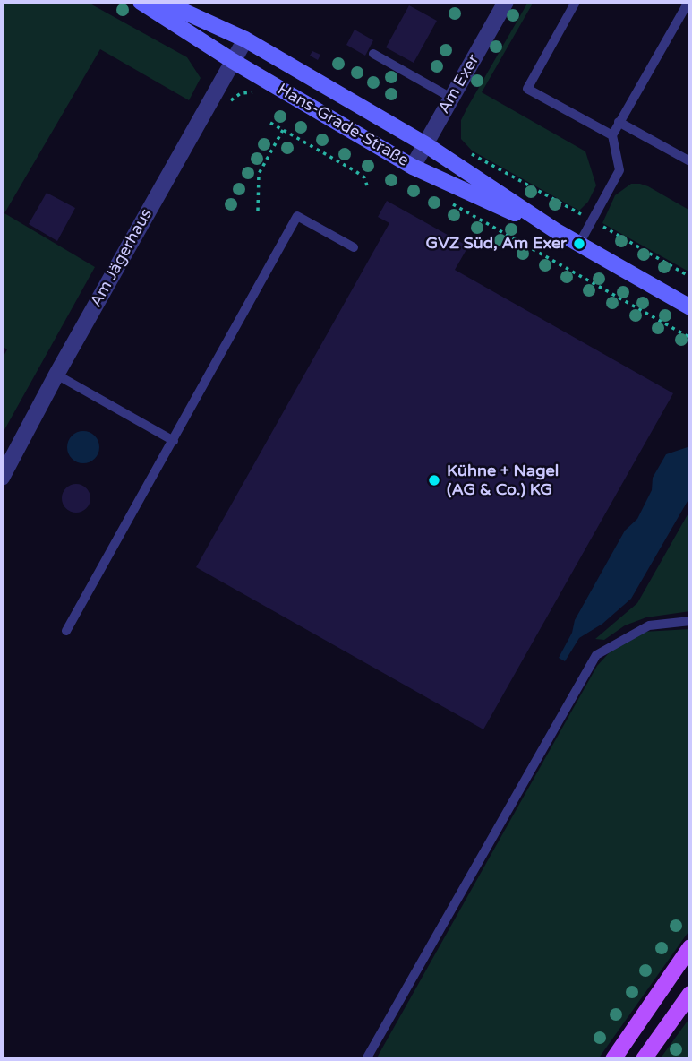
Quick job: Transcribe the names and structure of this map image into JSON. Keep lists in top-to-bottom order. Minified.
{"streets":{"street":["Am Exer","Hans-Grade-Straße","Am Jägerhaus"]},"crossings":[["Am Exer","Hans-Grade-Straße"],["Hans-Grade-Straße","Am Jägerhaus"]],"places":["GVZ Süd, Am Exer","Kühne + Nagel (AG & Co.) KG"]}
